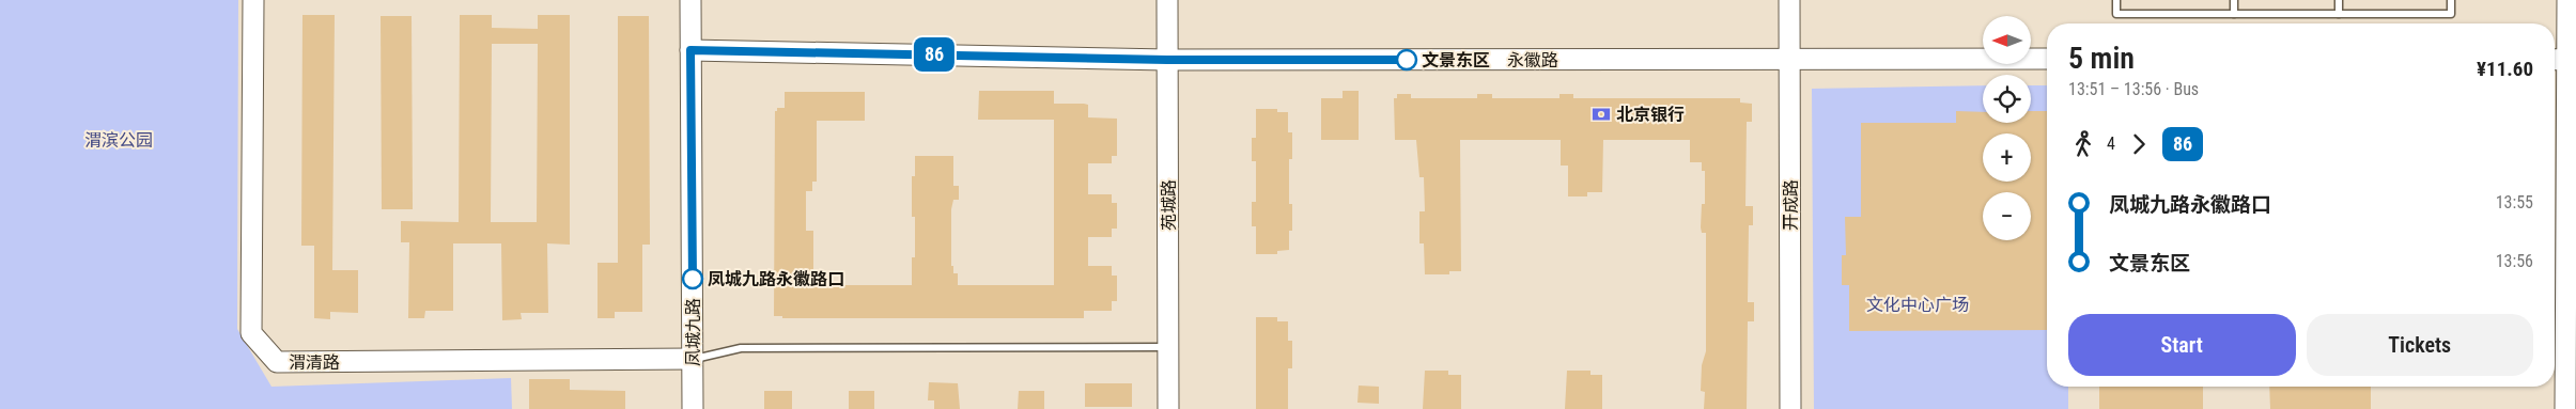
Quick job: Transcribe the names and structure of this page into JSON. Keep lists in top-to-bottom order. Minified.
{"streets":{"street":["永徽路","苑城路","开成路","凤城九路","渭清路"]},"crossings":[["永徽路","苑城路"],["永徽路","开成路"],["永徽路","凤城九路"],["凤城九路","渭清路"]],"parks":["渭滨公园","文化中心广场"],"places":{"other":["文景东区","凤城九路永徽路口"],"bank":["北京银行"]},"lines":["bus line 86"],"north":"left","page":{"on_map":"86","map_buttons":["+","−"],"heading":["5 min","13:51 – 13:56 · Bus","¥11.60"],"legs":["4","86"],"list":[{"name":"凤城九路永徽路口","value":"13:55"},{"name":"文景东区","value":"13:56"}],"buttons":["Start","Tickets"]}}
